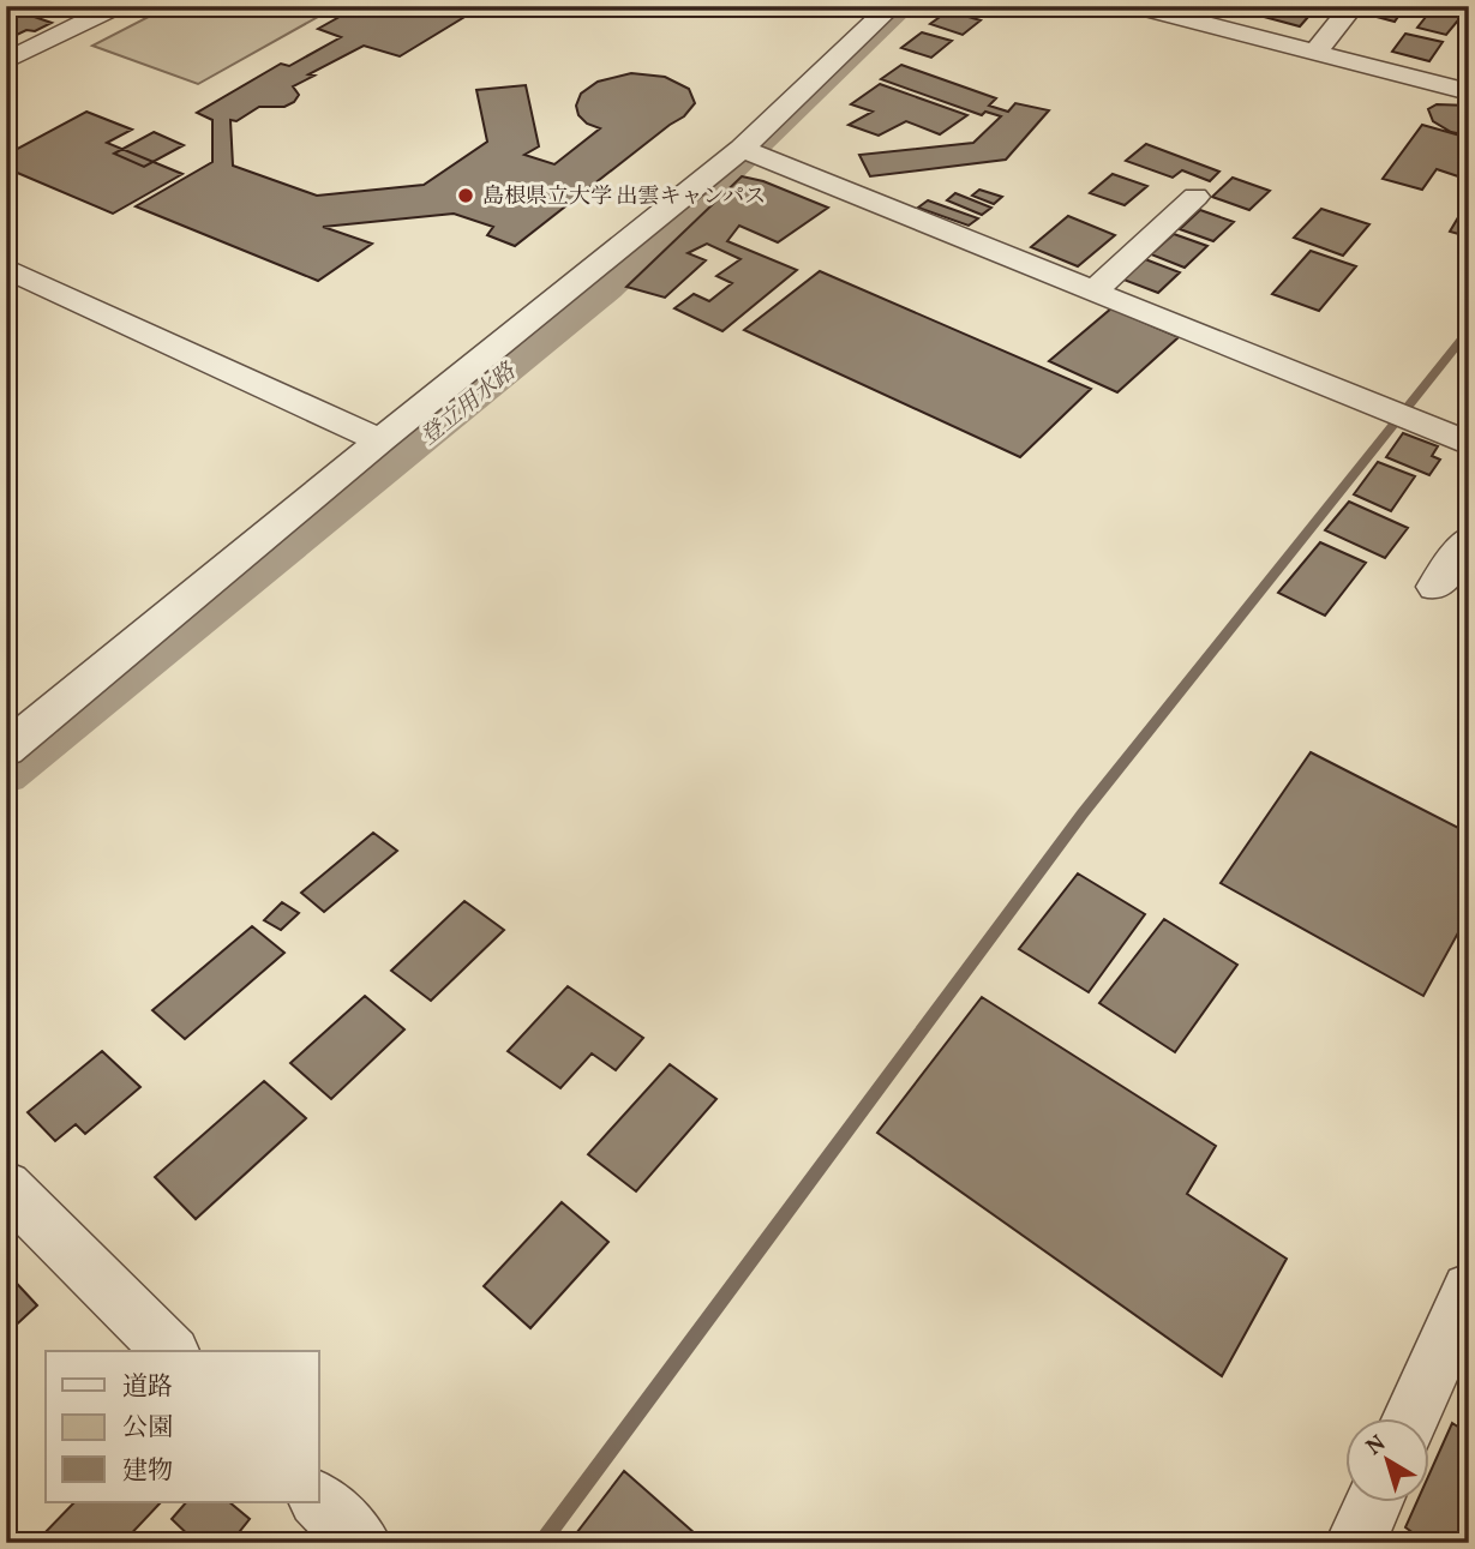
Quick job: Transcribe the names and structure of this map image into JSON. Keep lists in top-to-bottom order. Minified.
{"water":["登立用水路"],"places":["島根県立大学 出雲キャンパス"],"legend":["道路","公園","建物"],"north":"top left"}
